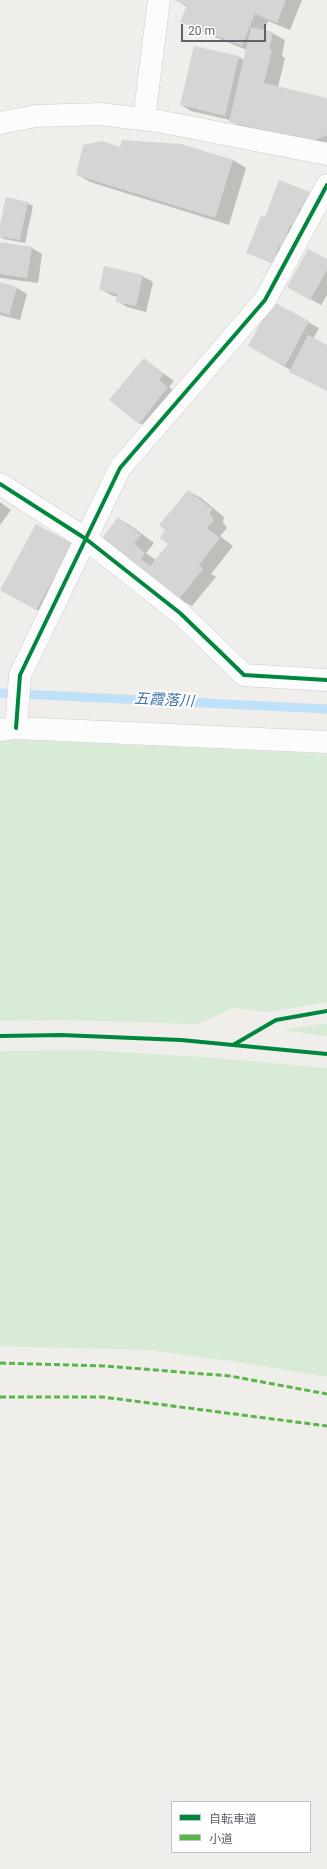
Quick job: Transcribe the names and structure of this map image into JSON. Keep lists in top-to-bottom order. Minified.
{"water":["五霞落川"],"legend":["自転車道","小道"],"scale_bar":"20 m"}
